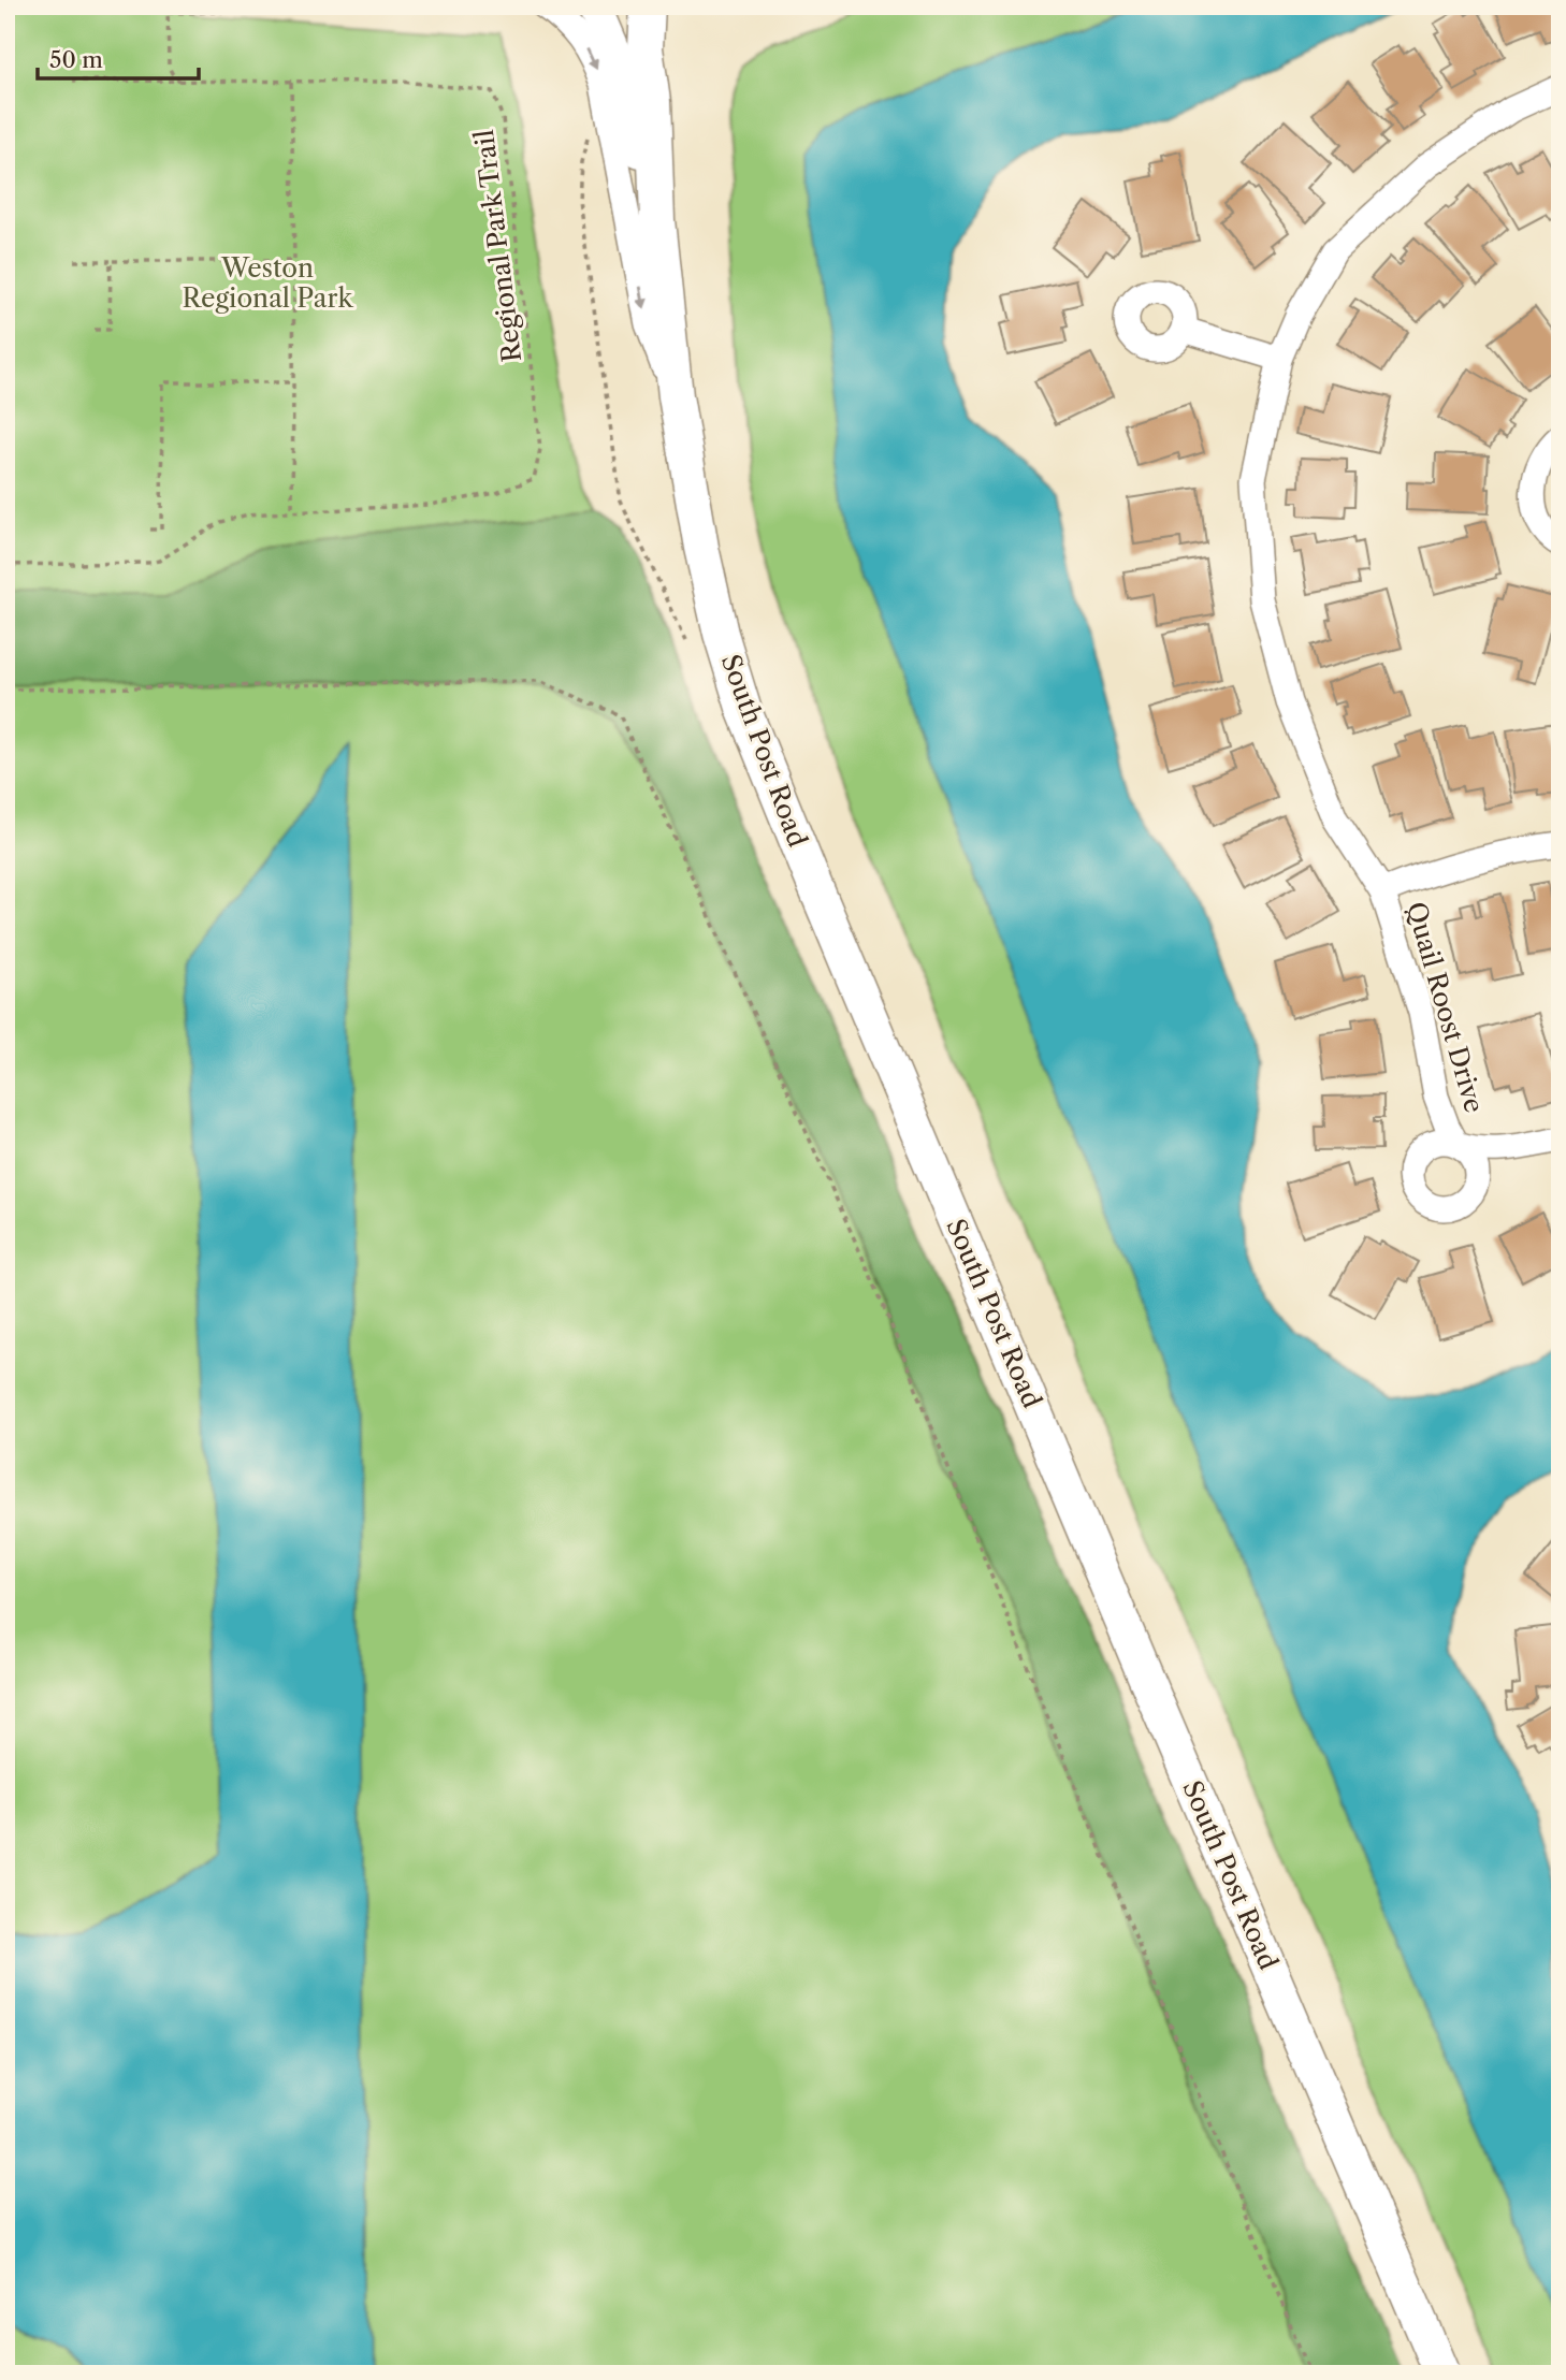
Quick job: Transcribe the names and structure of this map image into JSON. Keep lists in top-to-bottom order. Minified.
{"streets":{"street":["South Post Road","Quail Roost Drive"],"path":["Regional Park Trail"]},"parks":["Weston Regional Park"],"scale_bar":"50 m"}
